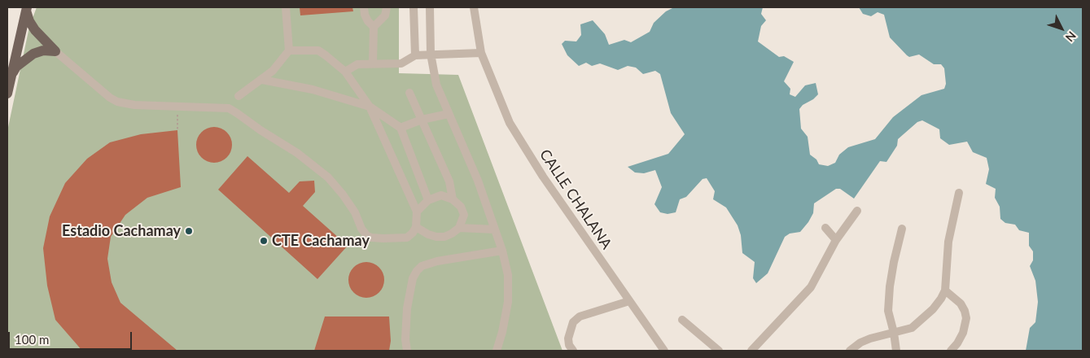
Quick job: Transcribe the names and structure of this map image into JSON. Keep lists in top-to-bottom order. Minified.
{"streets":{"street":["CALLE CHALANA"]},"places":["Estadio Cachamay","CTE Cachamay"],"scale_bar":"100 m","north":"bottom right"}
